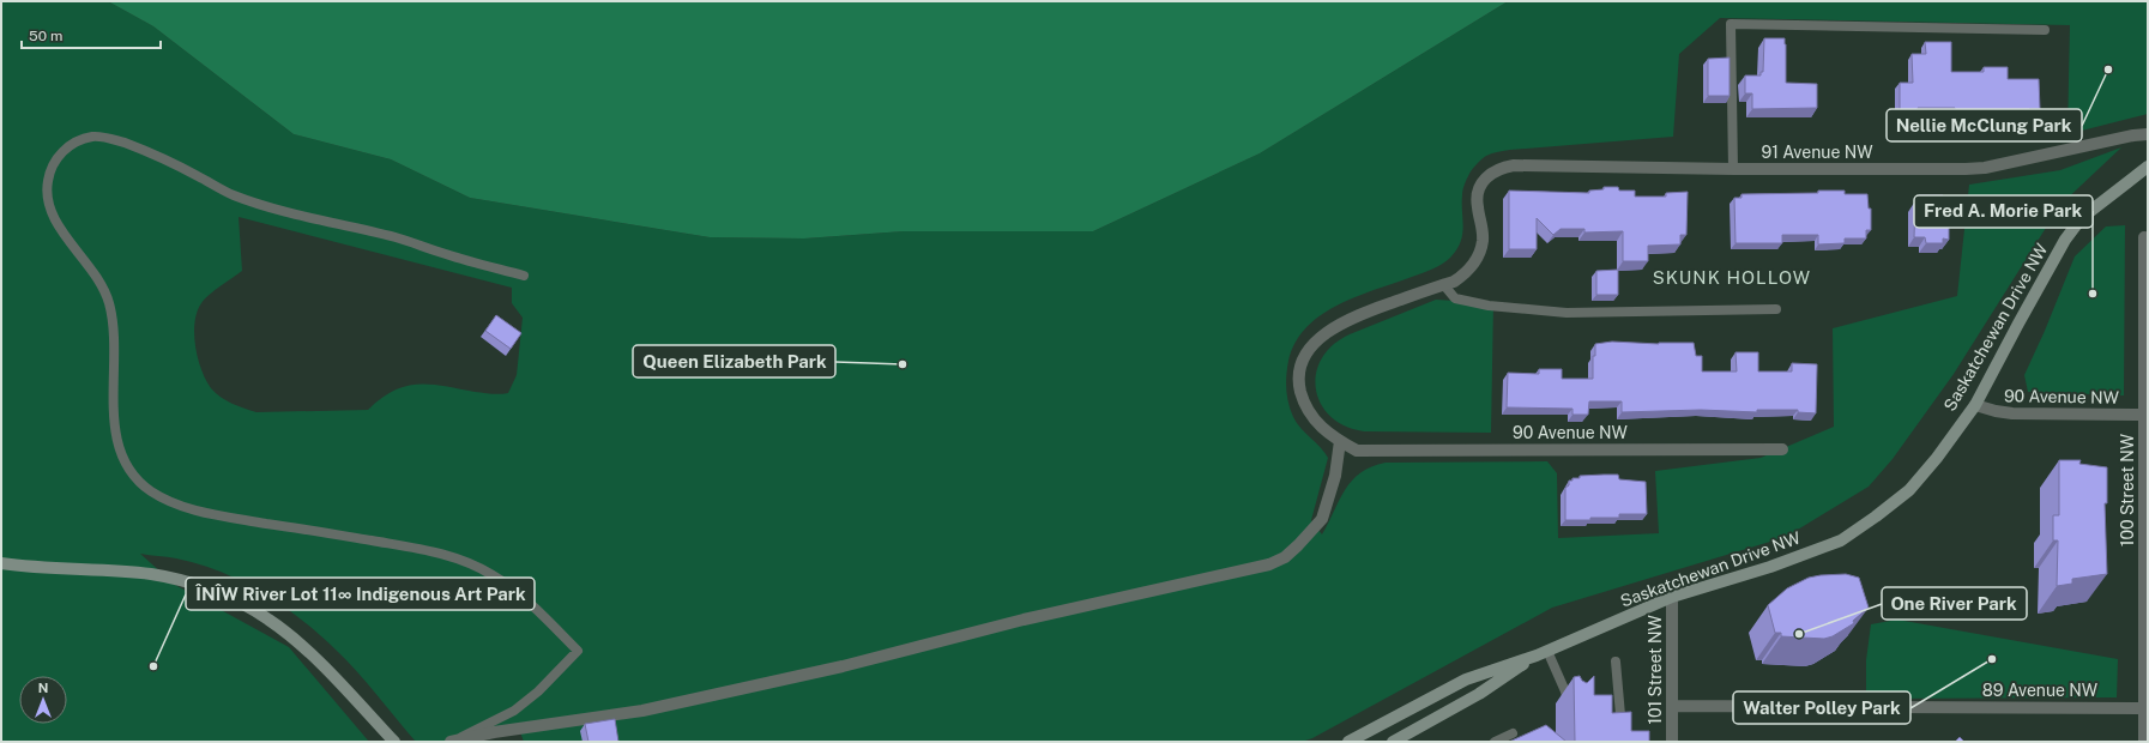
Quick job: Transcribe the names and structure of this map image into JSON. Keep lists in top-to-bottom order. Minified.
{"streets":{"main road":["Saskatchewan Drive NW"],"street":["91 Avenue NW","90 Avenue NW","100 Street NW","101 Street NW","89 Avenue NW"]},"crossings":[["Saskatchewan Drive NW","90 Avenue NW"],["Saskatchewan Drive NW","101 Street NW"],["90 Avenue NW","100 Street NW"],["100 Street NW","89 Avenue NW"],["101 Street NW","89 Avenue NW"]],"districts":["SKUNK HOLLOW"],"places":["Nellie McClung Park","Fred A. Morie Park","Queen Elizabeth Park","One River Park","Walter Polley Park","ÎNÎW River Lot 11∞ Indigenous Art Park"],"scale_bar":"50 m","north":"top"}
